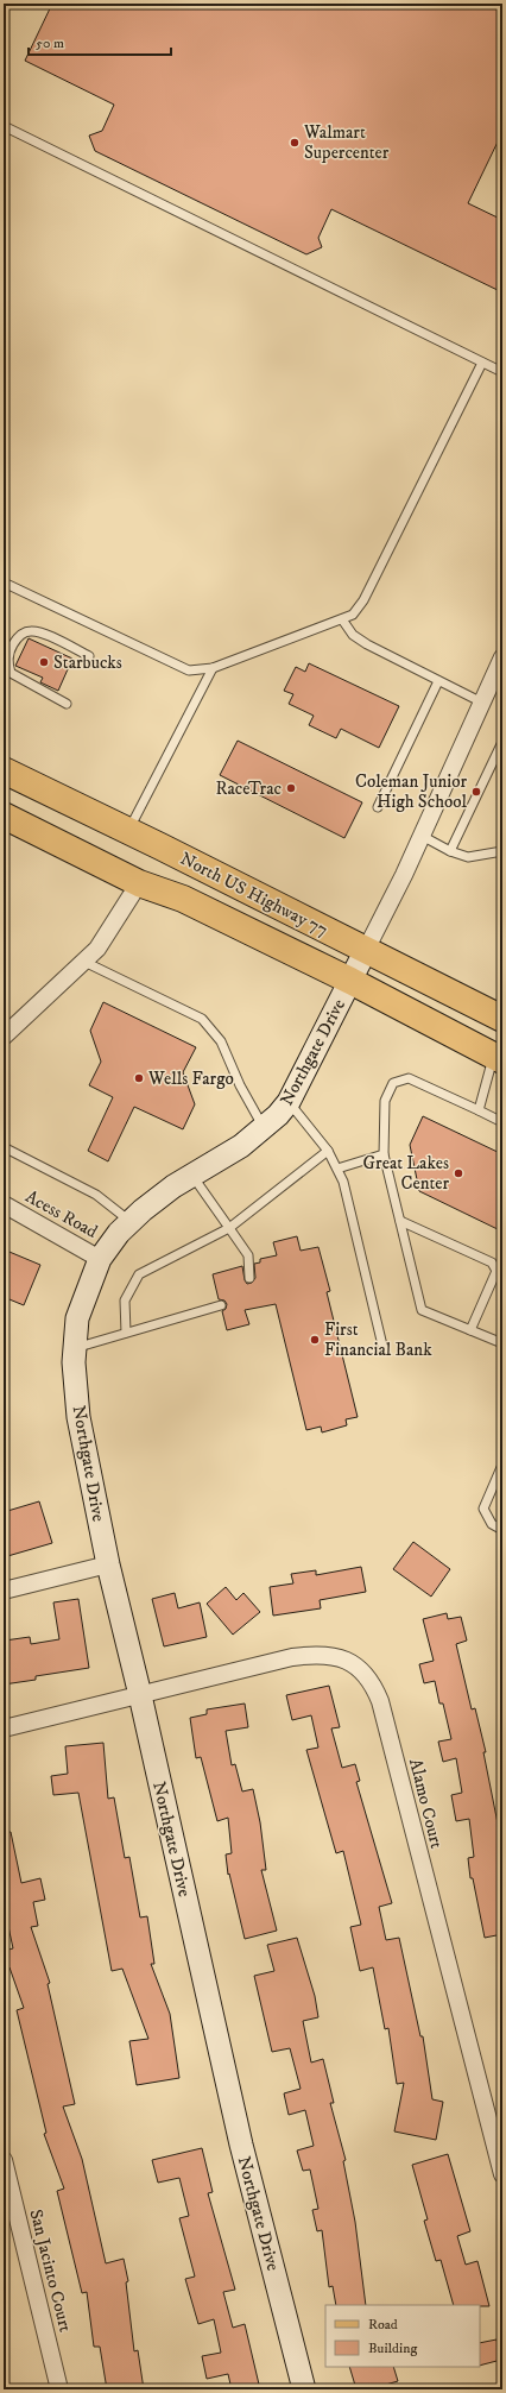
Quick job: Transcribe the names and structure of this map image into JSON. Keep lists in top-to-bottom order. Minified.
{"streets":{"main road":["North US Highway 77"],"street":["Northgate Drive","Acess Road","Alamo Court","San Jacinto Court"]},"crossings":[["North US Highway 77","Northgate Drive"],["Northgate Drive","Acess Road"],["Northgate Drive","Alamo Court"]],"places":["Walmart Supercenter","Starbucks","RaceTrac","Coleman Junior High School","Wells Fargo","Great Lakes Center","First Financial Bank"],"legend":["Road","Building"],"scale_bar":"50 m"}
